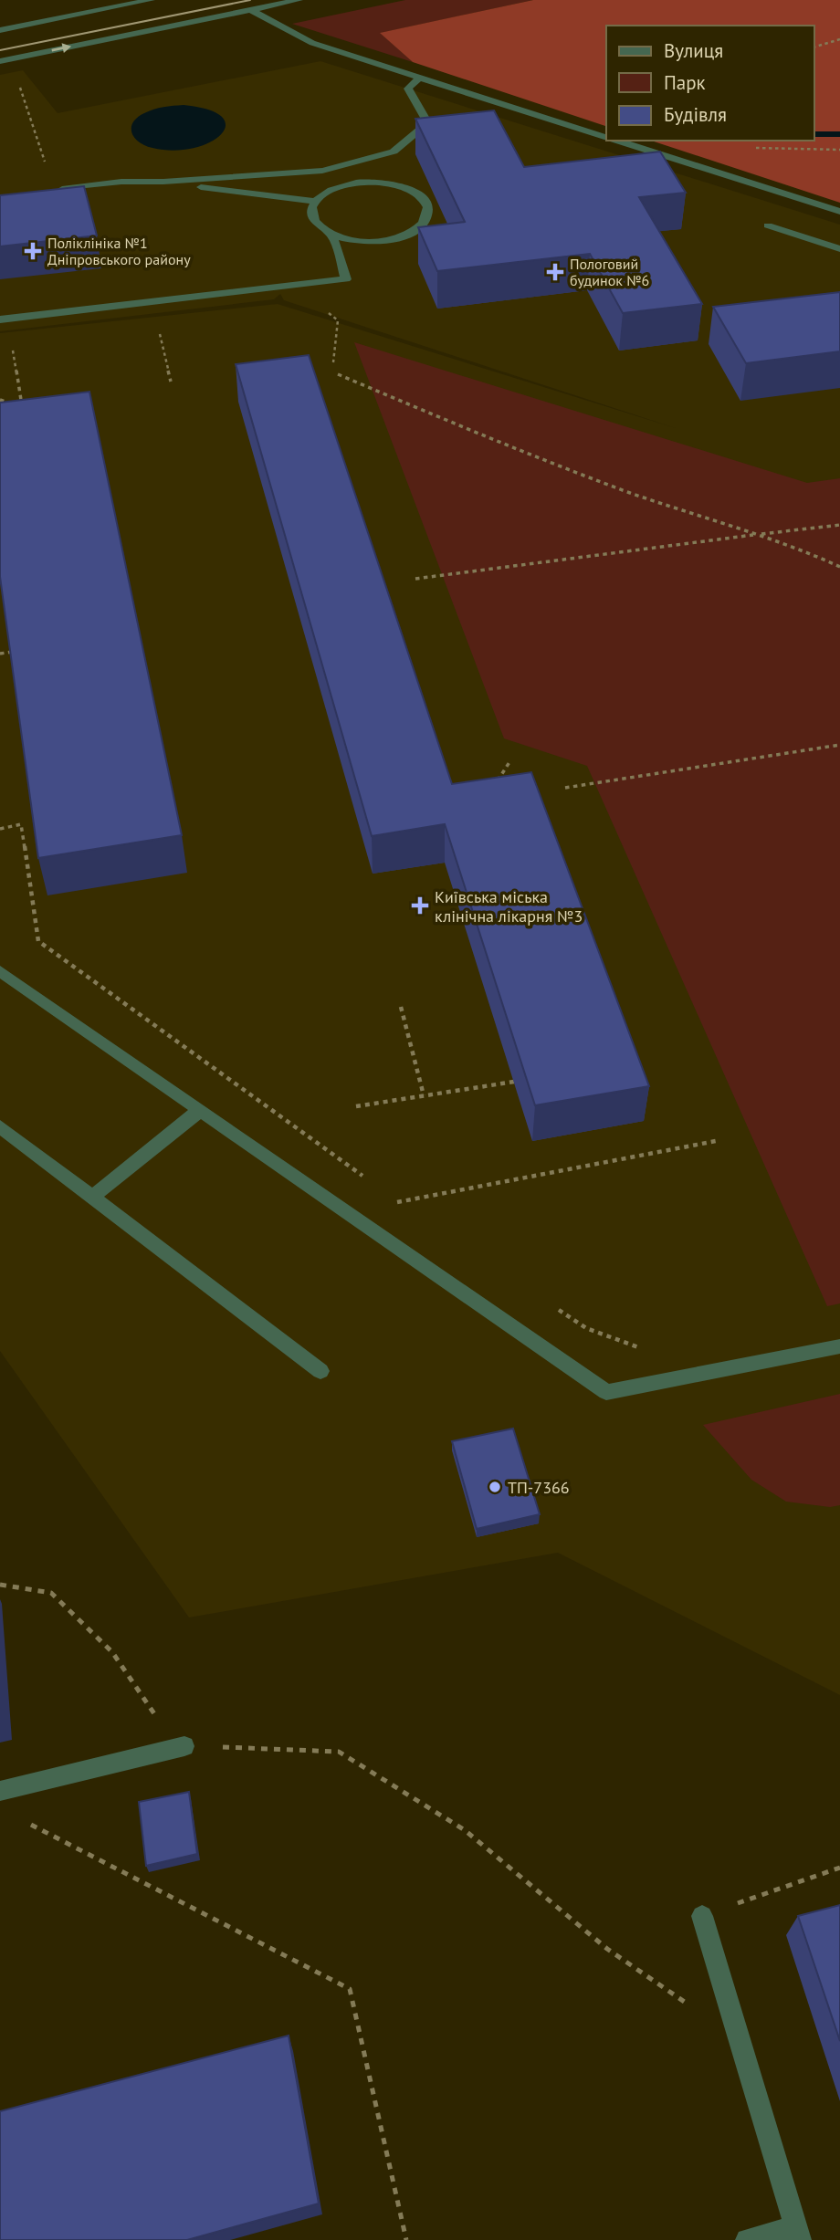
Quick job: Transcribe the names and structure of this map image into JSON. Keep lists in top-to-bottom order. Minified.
{"places":{"health":["Поліклініка №1 Дніпровського району","Пологовий будинок №6","Київська міська клінічна лікарня №3"],"other":["ТП-7366"]},"legend":["Вулиця","Парк","Будівля"]}
